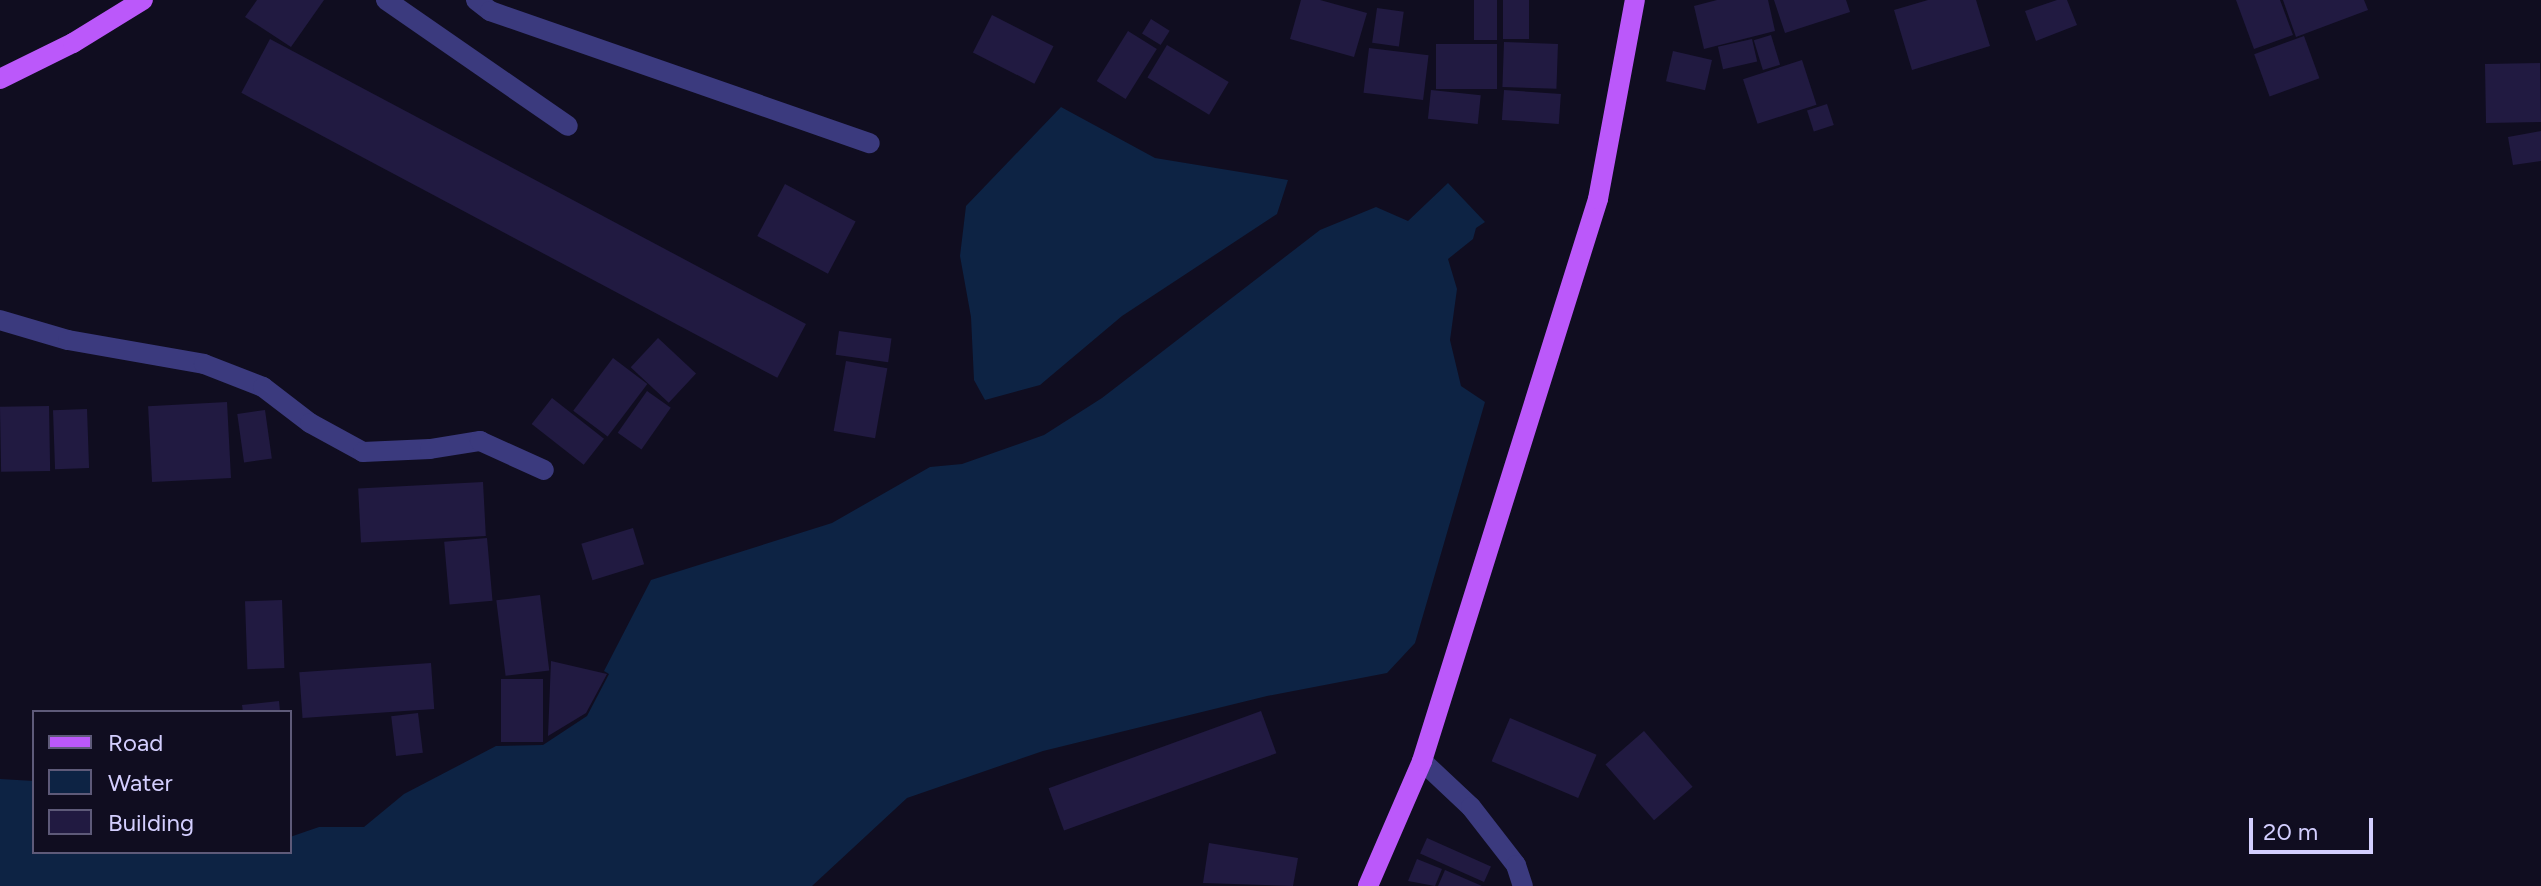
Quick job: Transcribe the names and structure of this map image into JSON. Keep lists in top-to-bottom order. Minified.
{"legend":["Road","Water","Building"],"scale_bar":"20 m"}
